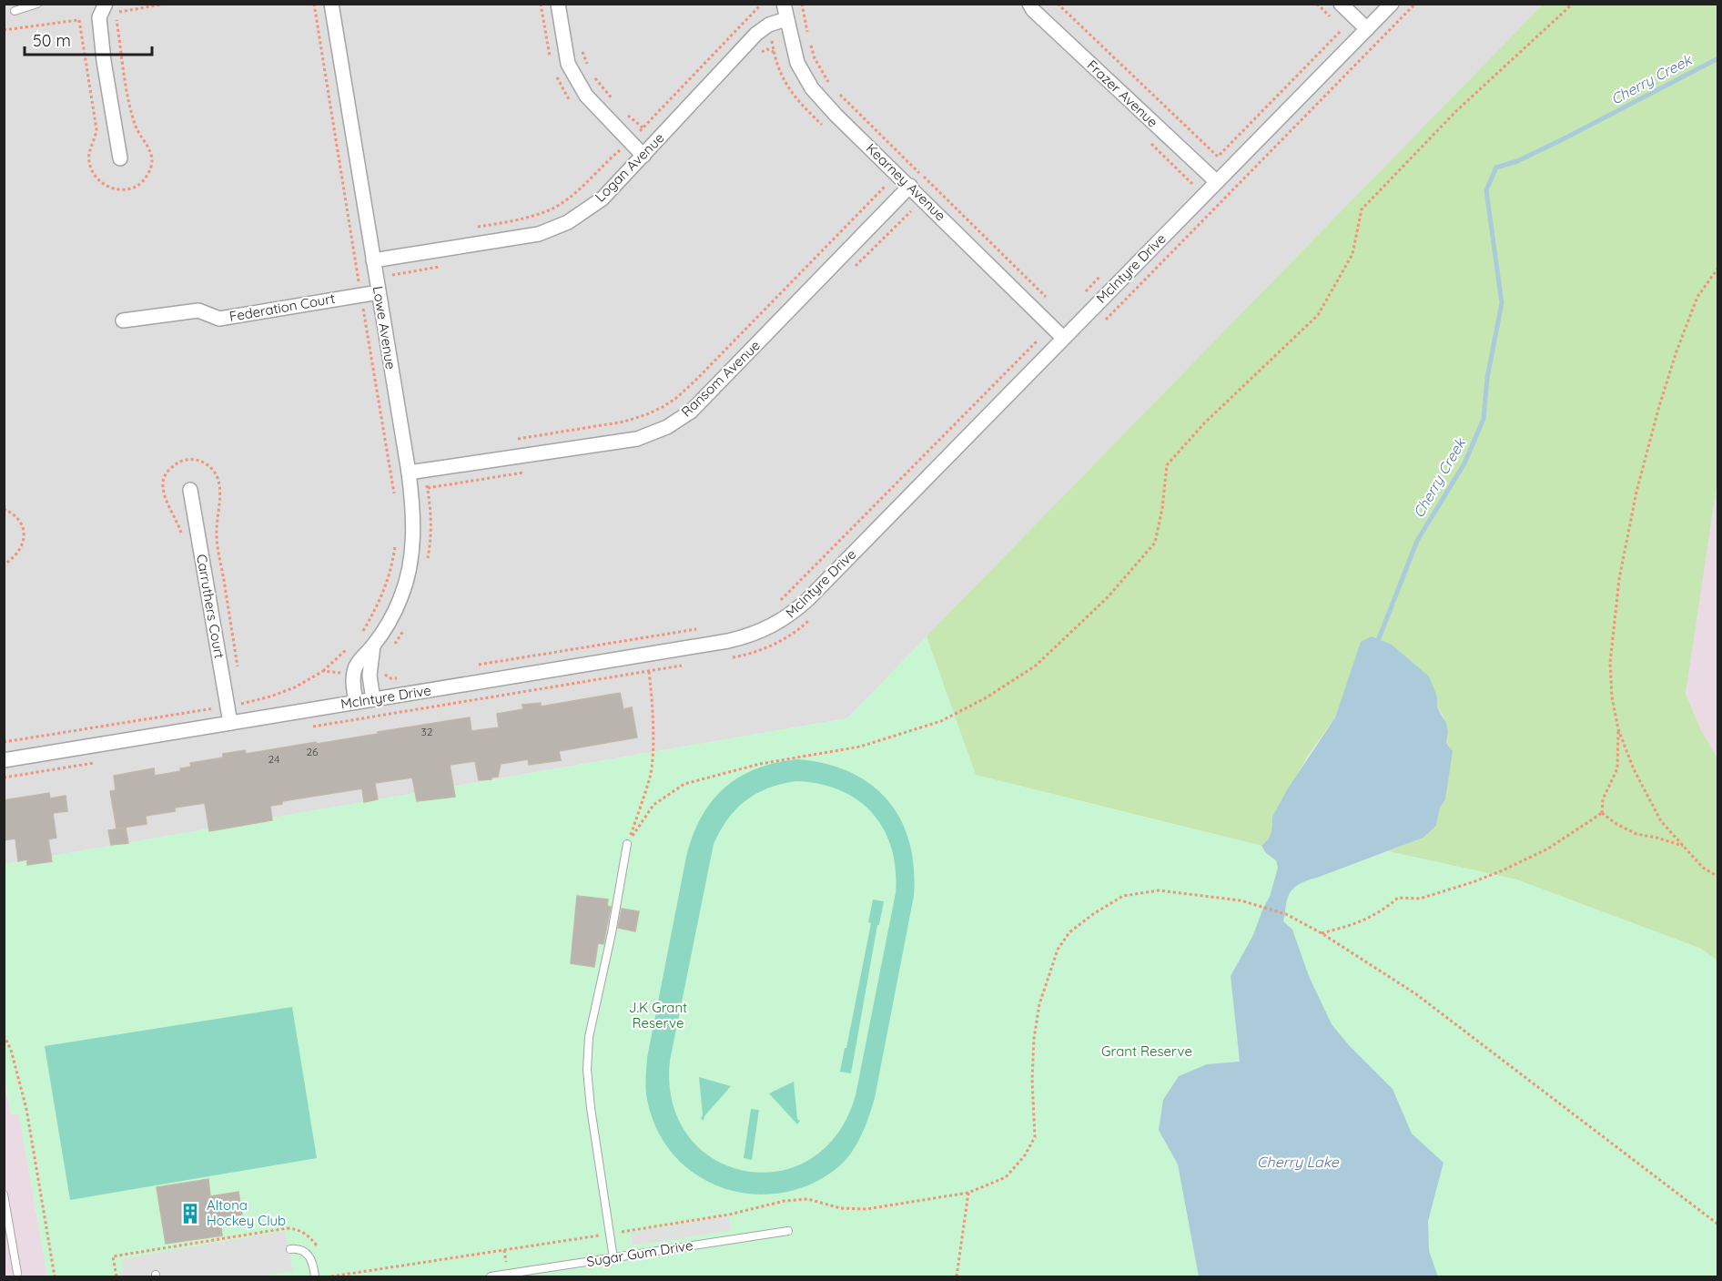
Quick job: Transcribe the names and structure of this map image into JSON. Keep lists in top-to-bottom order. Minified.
{"streets":{"street":["Frazer Avenue","Logan Avenue","Kearney Avenue","McIntyre Drive","Federation Court","Lowe Avenue","Ransom Avenue","Carruthers Court"],"lane":["Sugar Gum Drive"]},"crossings":[["Frazer Avenue","McIntyre Drive"],["Logan Avenue","Kearney Avenue"],["Logan Avenue","Lowe Avenue"],["Kearney Avenue","McIntyre Drive"],["Kearney Avenue","Ransom Avenue"],["McIntyre Drive","Lowe Avenue"],["McIntyre Drive","Carruthers Court"],["Federation Court","Lowe Avenue"],["Lowe Avenue","Ransom Avenue"]],"water":["Cherry Creek","Cherry Lake"],"parks":["J.K Grant Reserve","Grant Reserve"],"places":{"building":["Altona Hockey Club"]},"house_numbers":["32","26","24"],"scale_bar":"50 m"}
